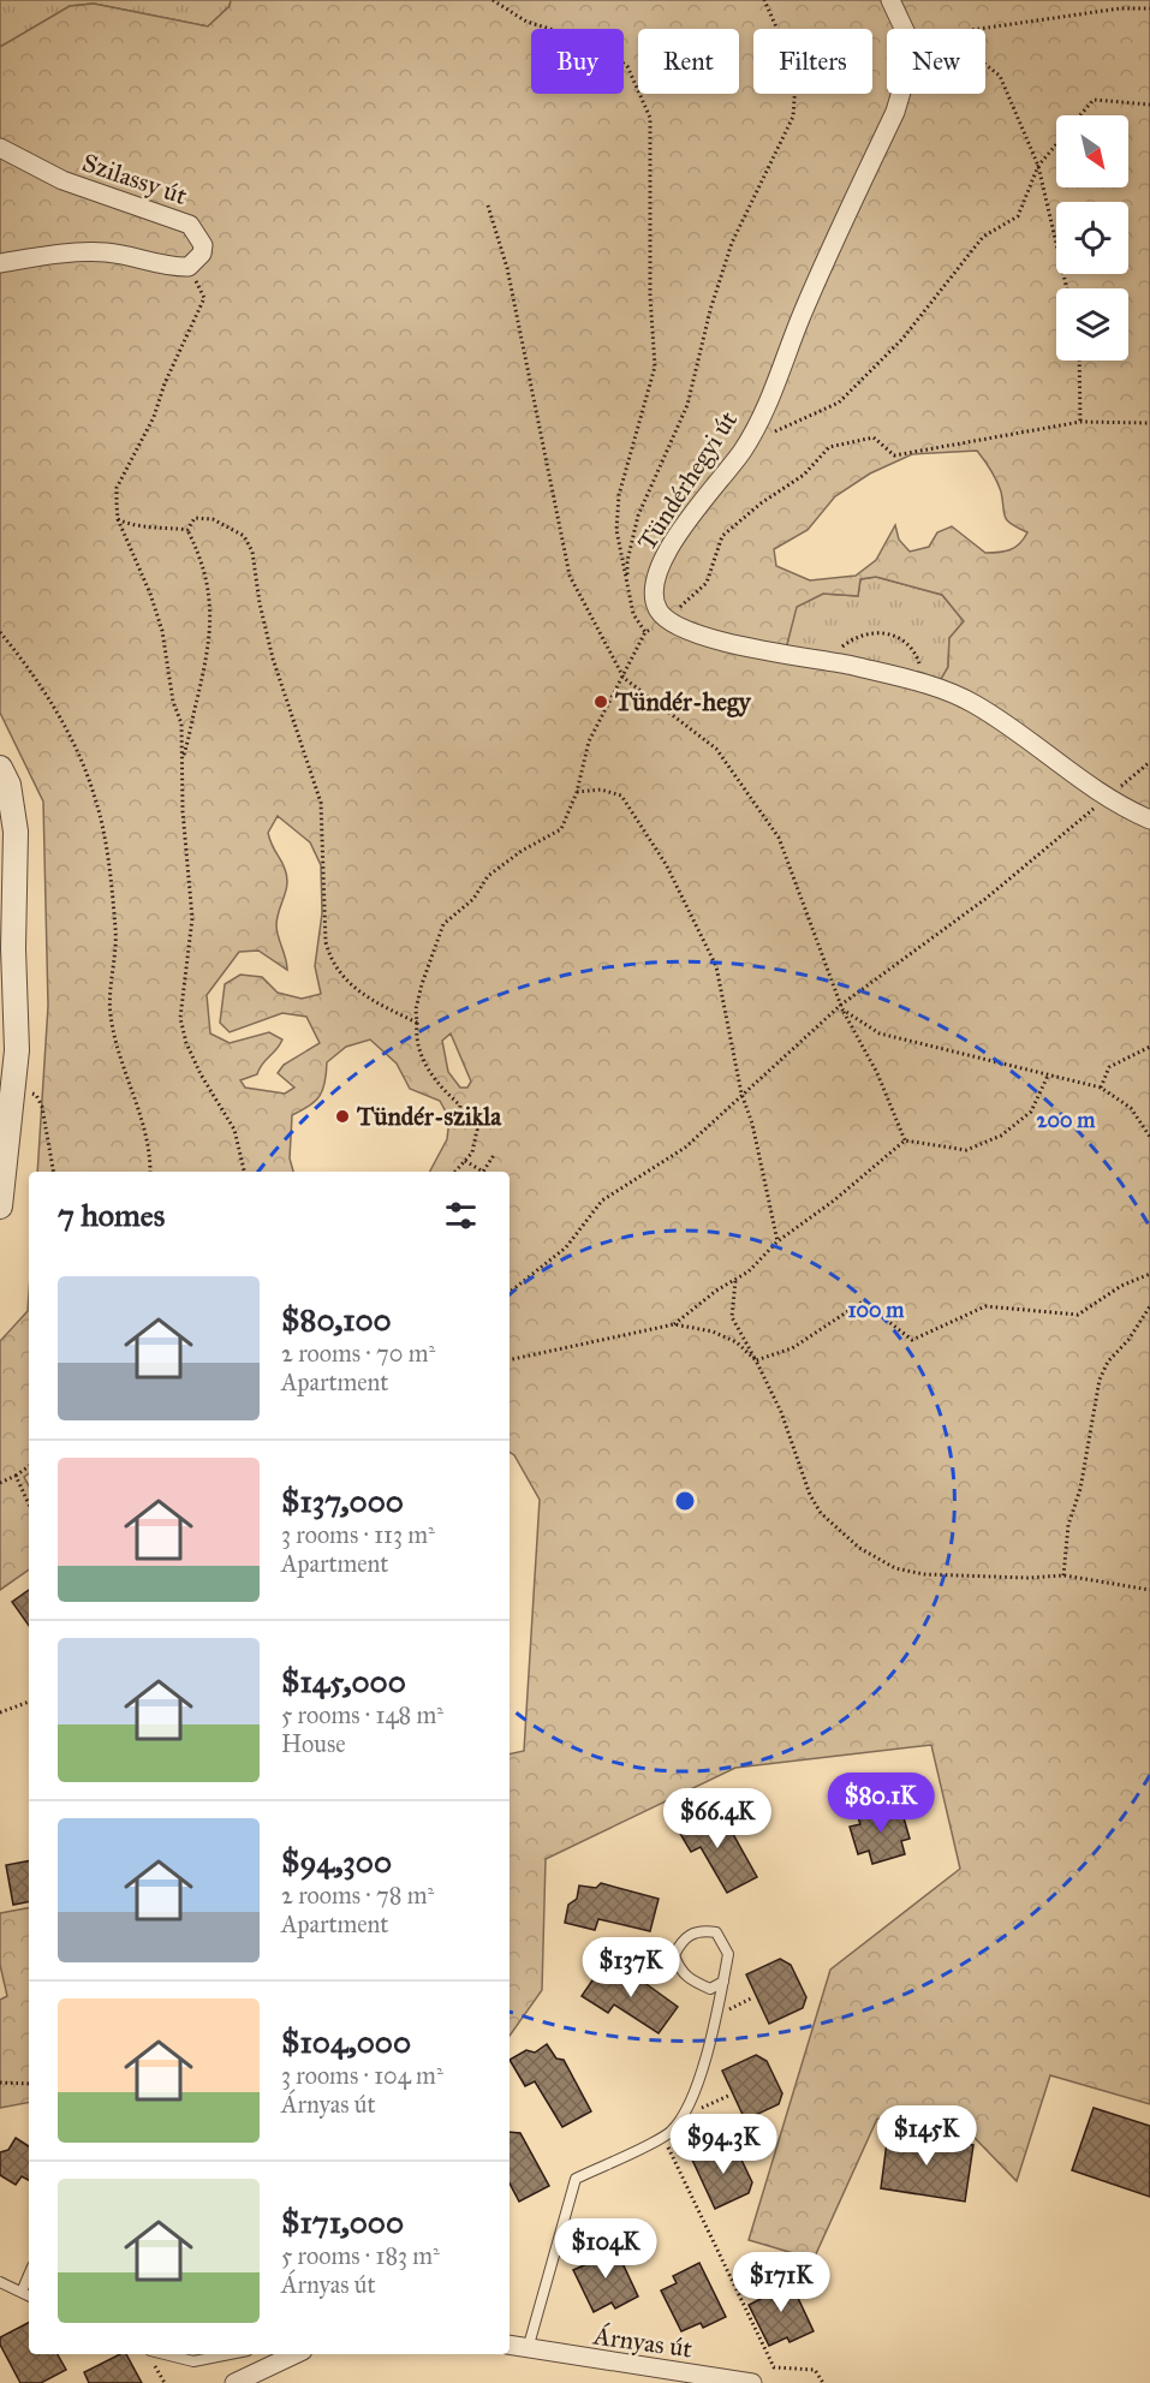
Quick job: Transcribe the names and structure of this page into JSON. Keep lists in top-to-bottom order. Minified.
{"streets":{"street":["Szilassy út","Tündérhegyi út","Árnyas út"]},"places":["Tündér-hegy","Tündér-szikla"],"north":"bottom right","page":{"chip":["Buy","Rent","Filters","New"],"heading":"7 homes","list":[{"name":"$80,100","note":"2 rooms · 70 m² · Apartment"},{"name":"$137,000","note":"3 rooms · 113 m² · Apartment"},{"name":"$145,000","note":"5 rooms · 148 m² · House"},{"name":"$94,300","note":"2 rooms · 78 m² · Apartment"},{"name":"$104,000","note":"3 rooms · 104 m² · Árnyas út"},{"name":"$171,000","note":"5 rooms · 183 m² · Árnyas út"}],"price":["$80.1K","$66.4K","$137K","$145K","$94.3K","$104K","$171K"]},"rings":["200 m","100 m"]}
